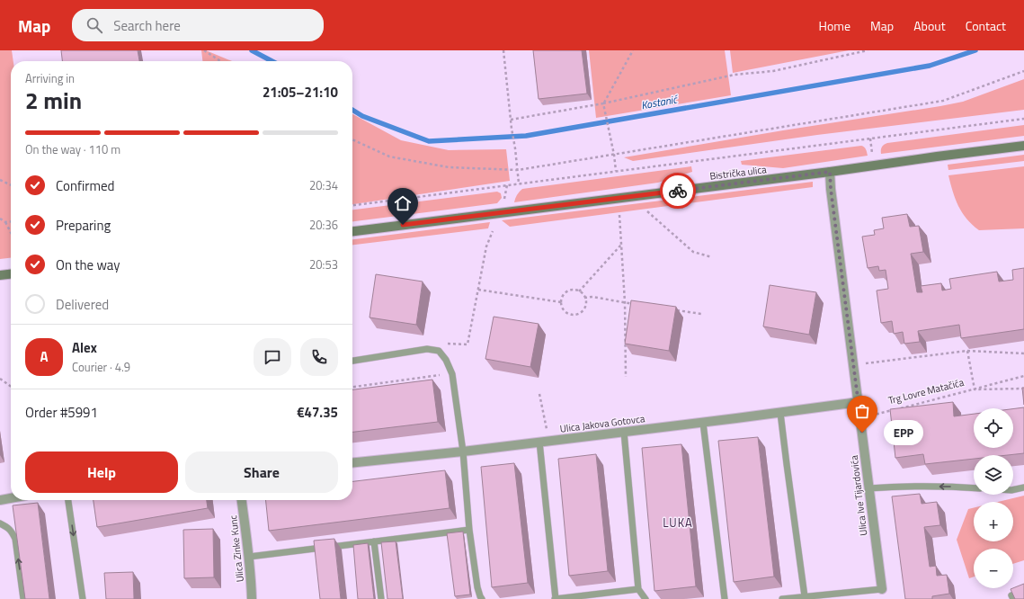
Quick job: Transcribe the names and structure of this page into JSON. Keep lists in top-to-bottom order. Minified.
{"streets":{"main road":["Bistrička ulica"],"street":["Ulica Jakova Gotovca","Ulica Ive Tijardovića","Ulica Zinke Kunc"],"path":["Trg Lovre Matačića"]},"crossings":[["Bistrička ulica","Ulica Ive Tijardovića"],["Trg Lovre Matačića","Ulica Ive Tijardovića"],["Ulica Jakova Gotovca","Ulica Ive Tijardovića"]],"districts":["LUKA"],"water":["Kostanić"],"places":["EPP"],"page":{"header":"Map","search":"Search here","nav":["Home","Map","About","Contact"],"heading":["2 min","Arriving in","21:05–21:10"],"panel":["Alex","Courier · 4.9","Order #5991","€47.35"],"bar":"On the way · 110 m","list":[["Confirmed","20:34"],["Preparing","20:36"],["On the way","20:53"],"Delivered"],"round":"A","map_buttons":["+","−"],"bubble":"EPP","buttons":["Help","Share"]}}
